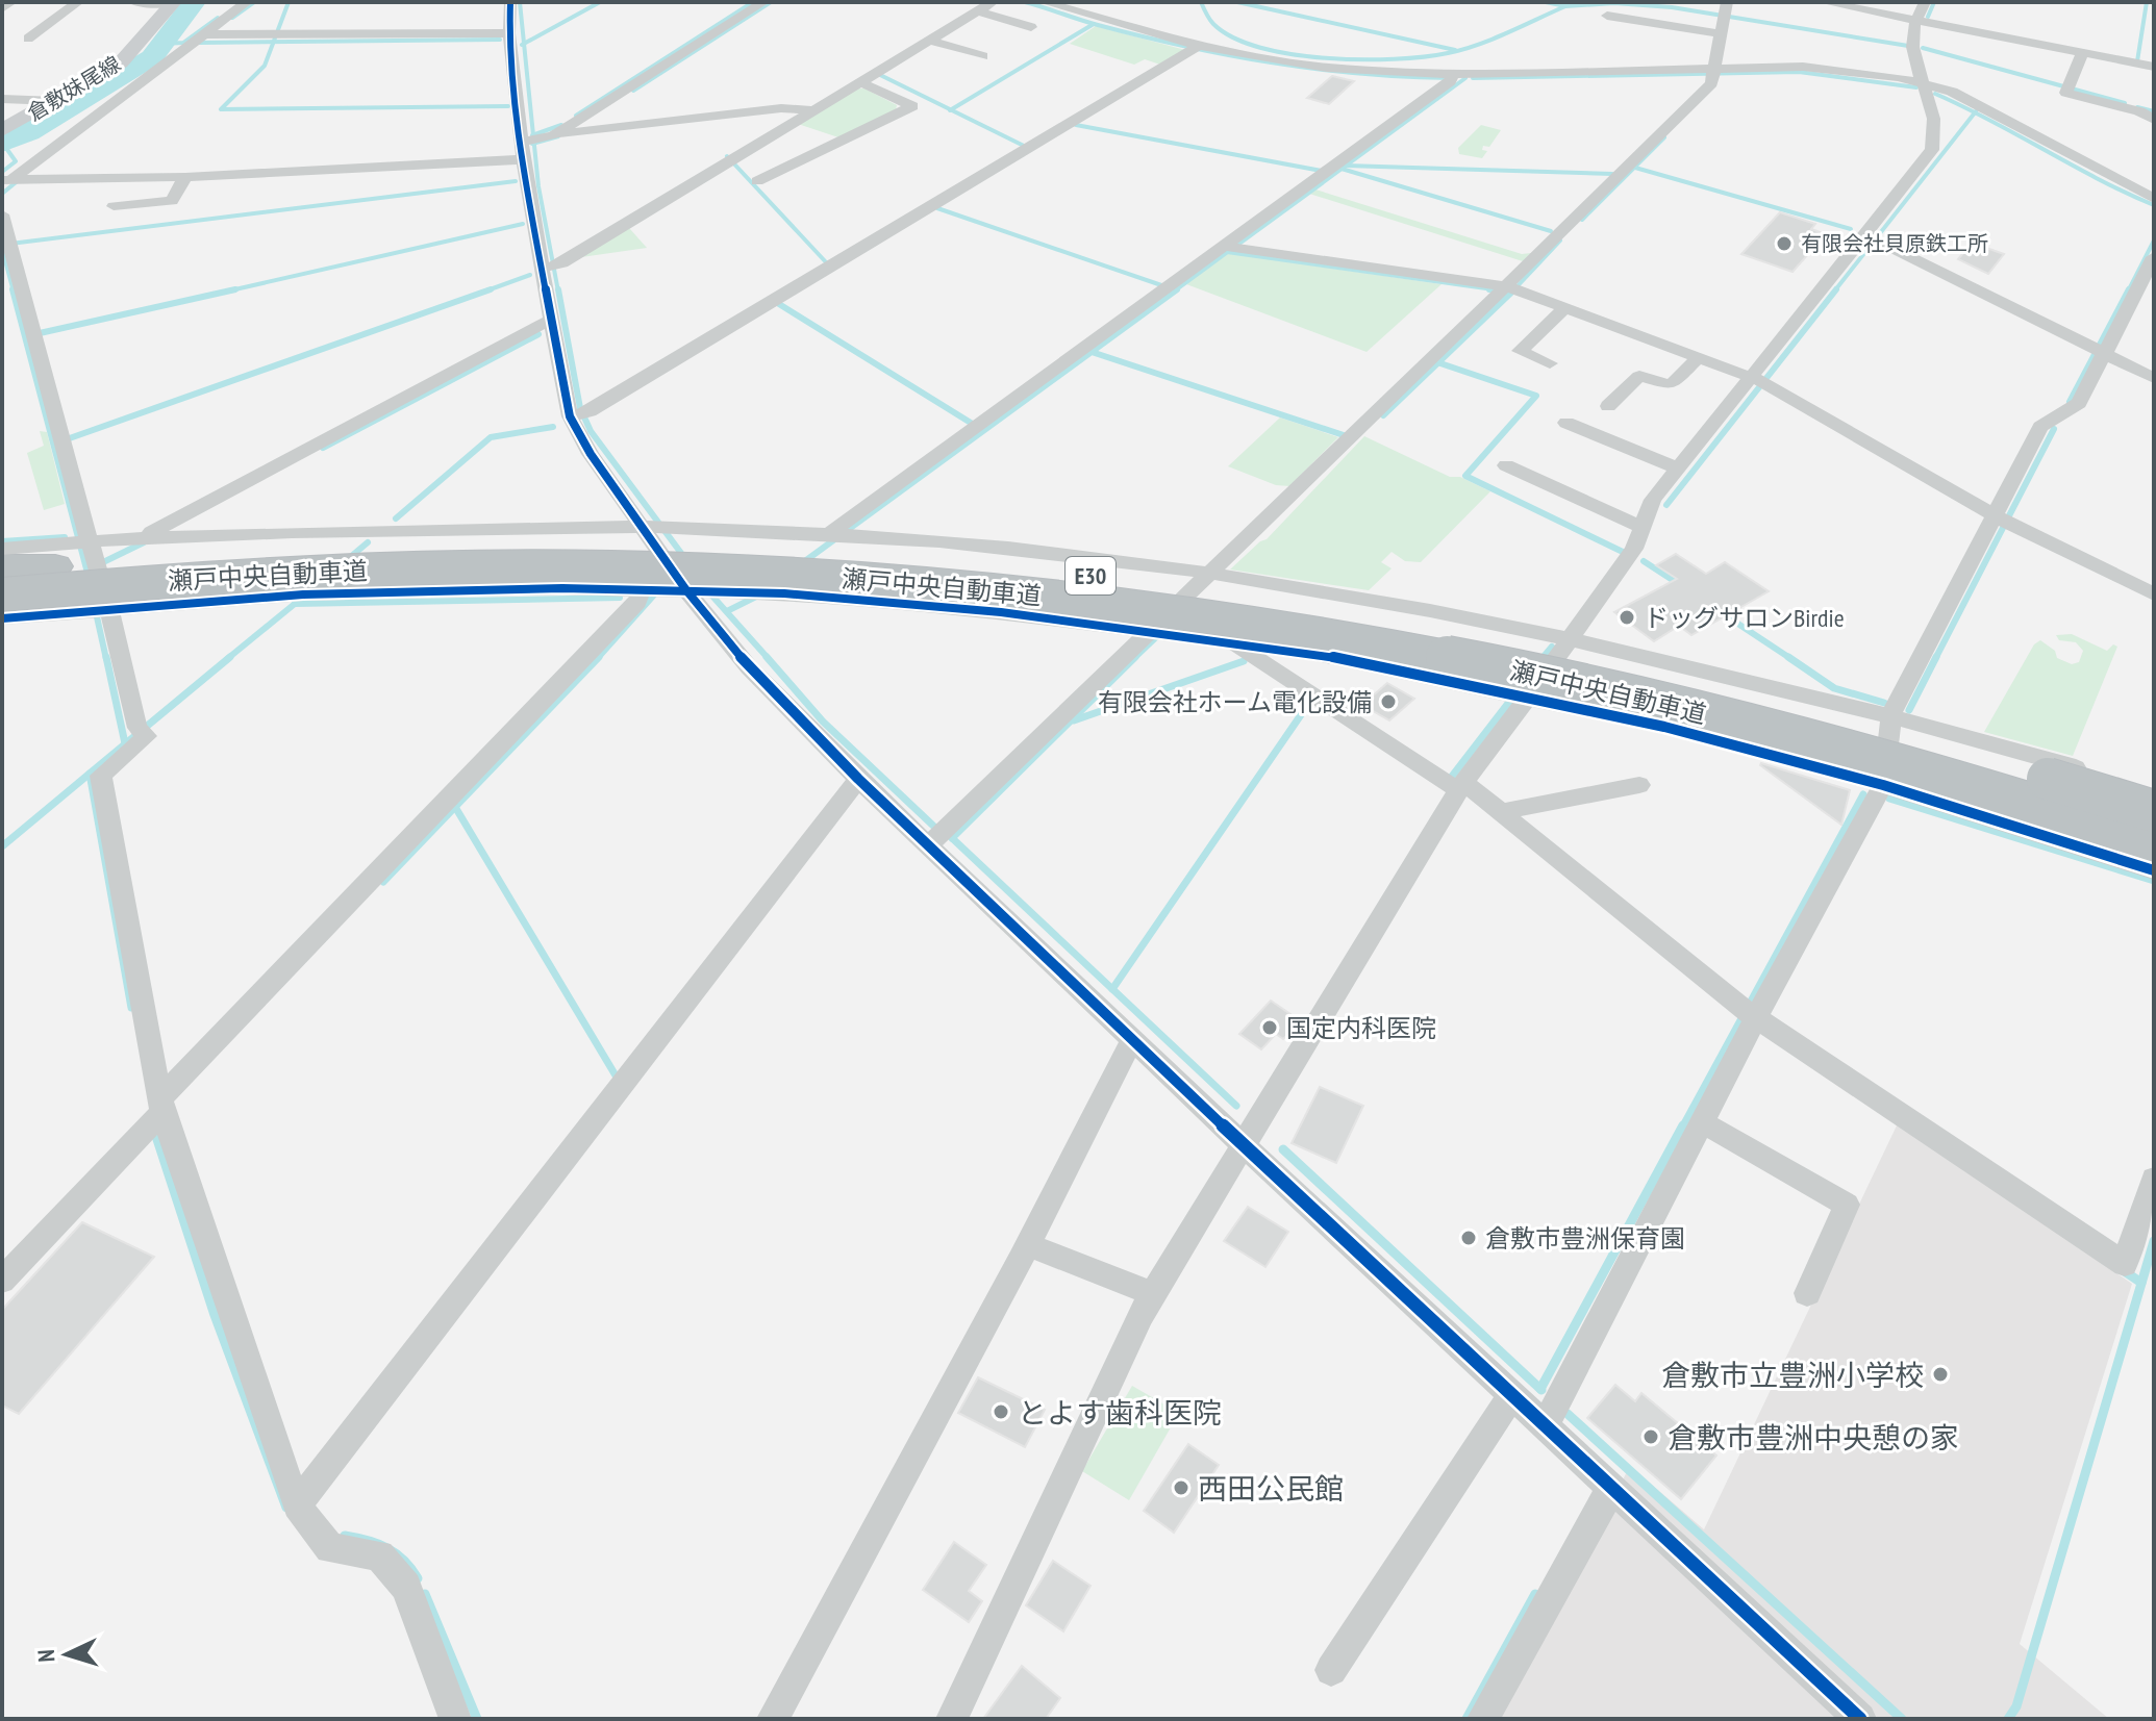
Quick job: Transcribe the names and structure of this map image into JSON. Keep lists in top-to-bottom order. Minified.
{"streets":{"highway":["瀬戸中央自動車道","E30"],"main road":["倉敷妹尾線"]},"places":["有限会社貝原鉄工所","ドッグサロンBirdie","有限会社ホーム電化設備","国定内科医院","倉敷市豊洲保育園","倉敷市立豊洲小学校","とよす歯科医院","倉敷市豊洲中央憩の家","西田公民館"],"north":"left"}
